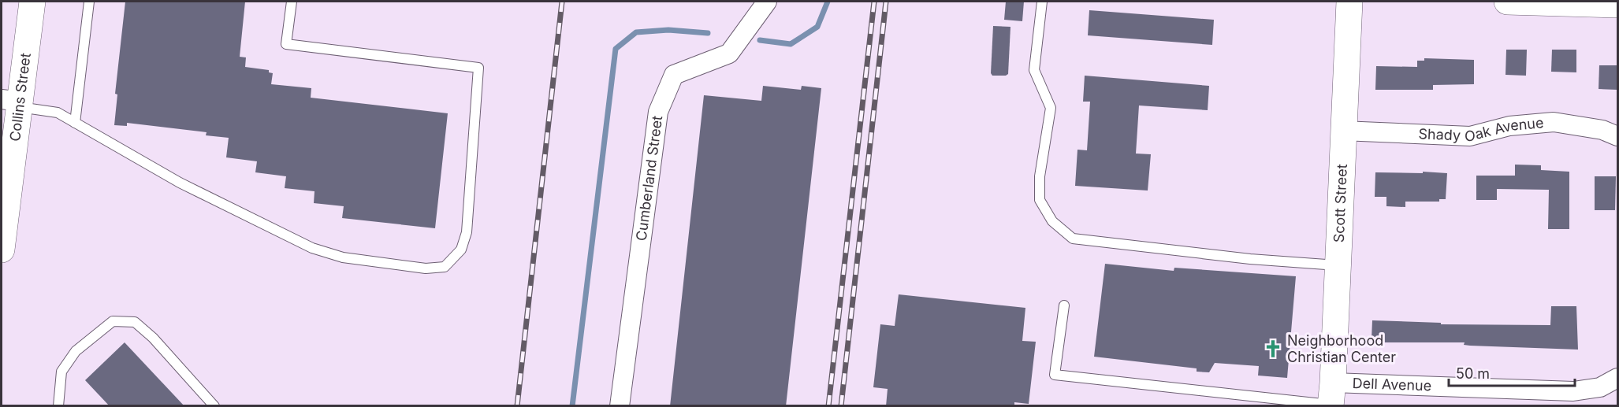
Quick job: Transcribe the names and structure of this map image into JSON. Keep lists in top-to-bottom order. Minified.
{"streets":{"main road":["Collins Street","Scott Street"],"street":["Shady Oak Avenue","Cumberland Street","Dell Avenue"]},"crossings":[["Shady Oak Avenue","Scott Street"],["Scott Street","Dell Avenue"]],"places":{"church":["Neighborhood Christian Center"]},"scale_bar":"50 m"}
